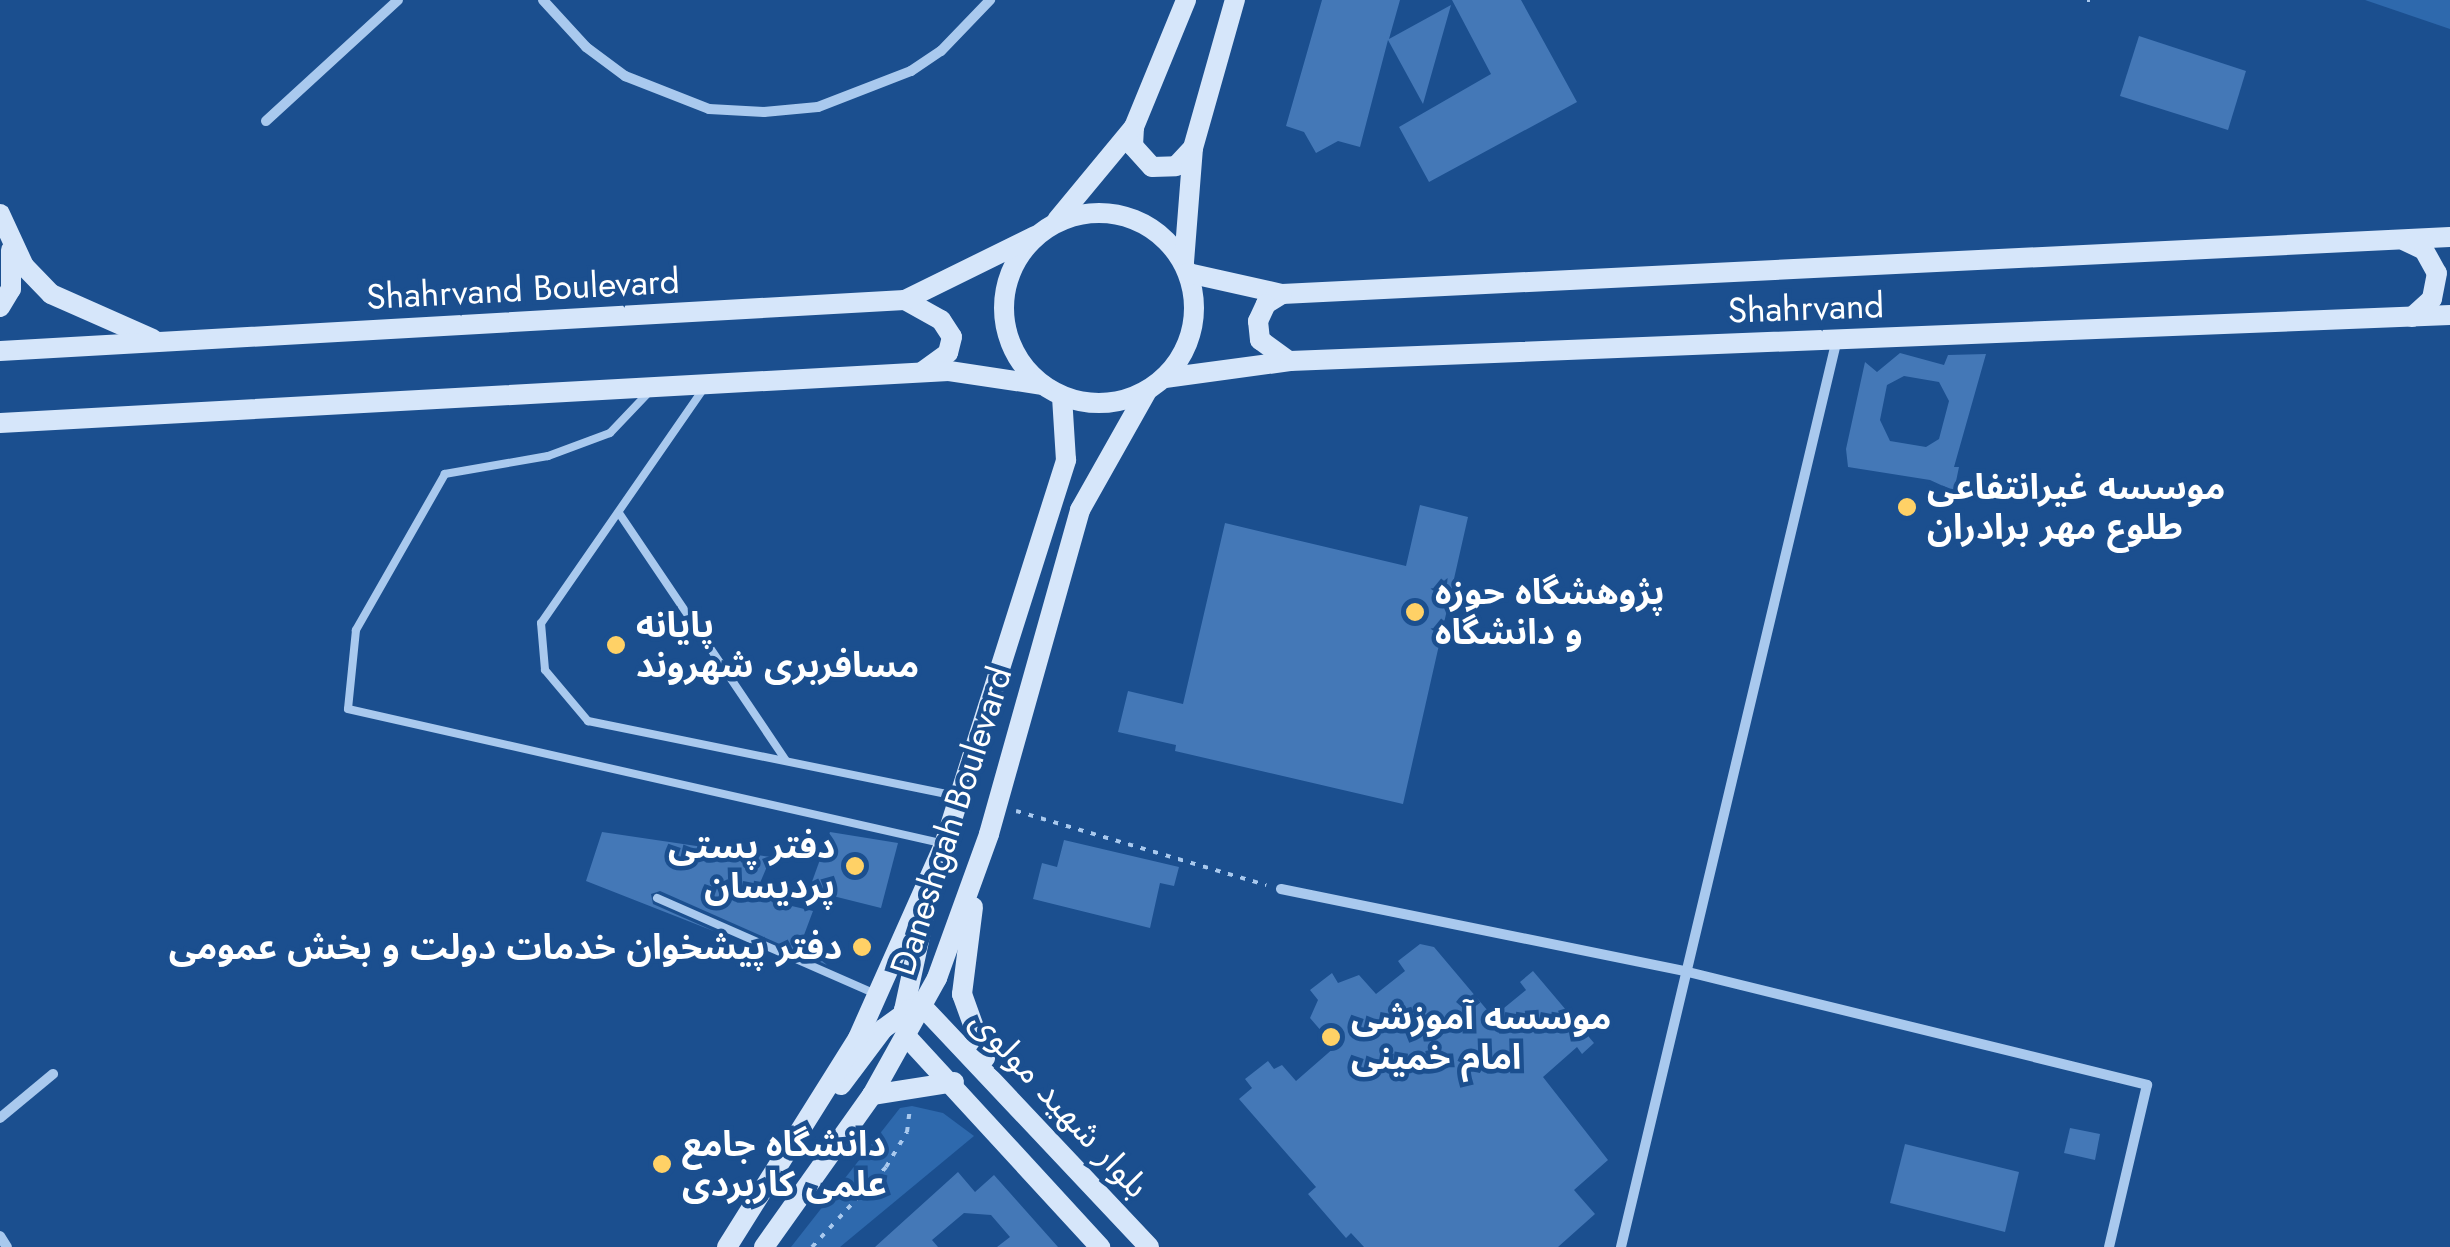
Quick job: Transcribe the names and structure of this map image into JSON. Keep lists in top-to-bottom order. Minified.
{"streets":{"main road":["Shahrvand Boulevard","Shahrvand","Daneshgah Boulevard","بلوار شهید مولوی"]},"crossings":[["Shahrvand Boulevard","Shahrvand"],["Shahrvand Boulevard","Daneshgah Boulevard"],["Shahrvand","Daneshgah Boulevard"],["Daneshgah Boulevard","بلوار شهید مولوی"]],"places":["موسسه غیرانتفاعی طلوع مهر برادران","پژوهشگاه حوزه و دانشگاه","پایانه مسافربری شهروند","دفتر پستی پردیسان","دفتر پیشخوان خدمات دولت و بخش عمومی","موسسه آموزشی امام خمینی","دانشگاه جامع علمی کاربردی"]}
